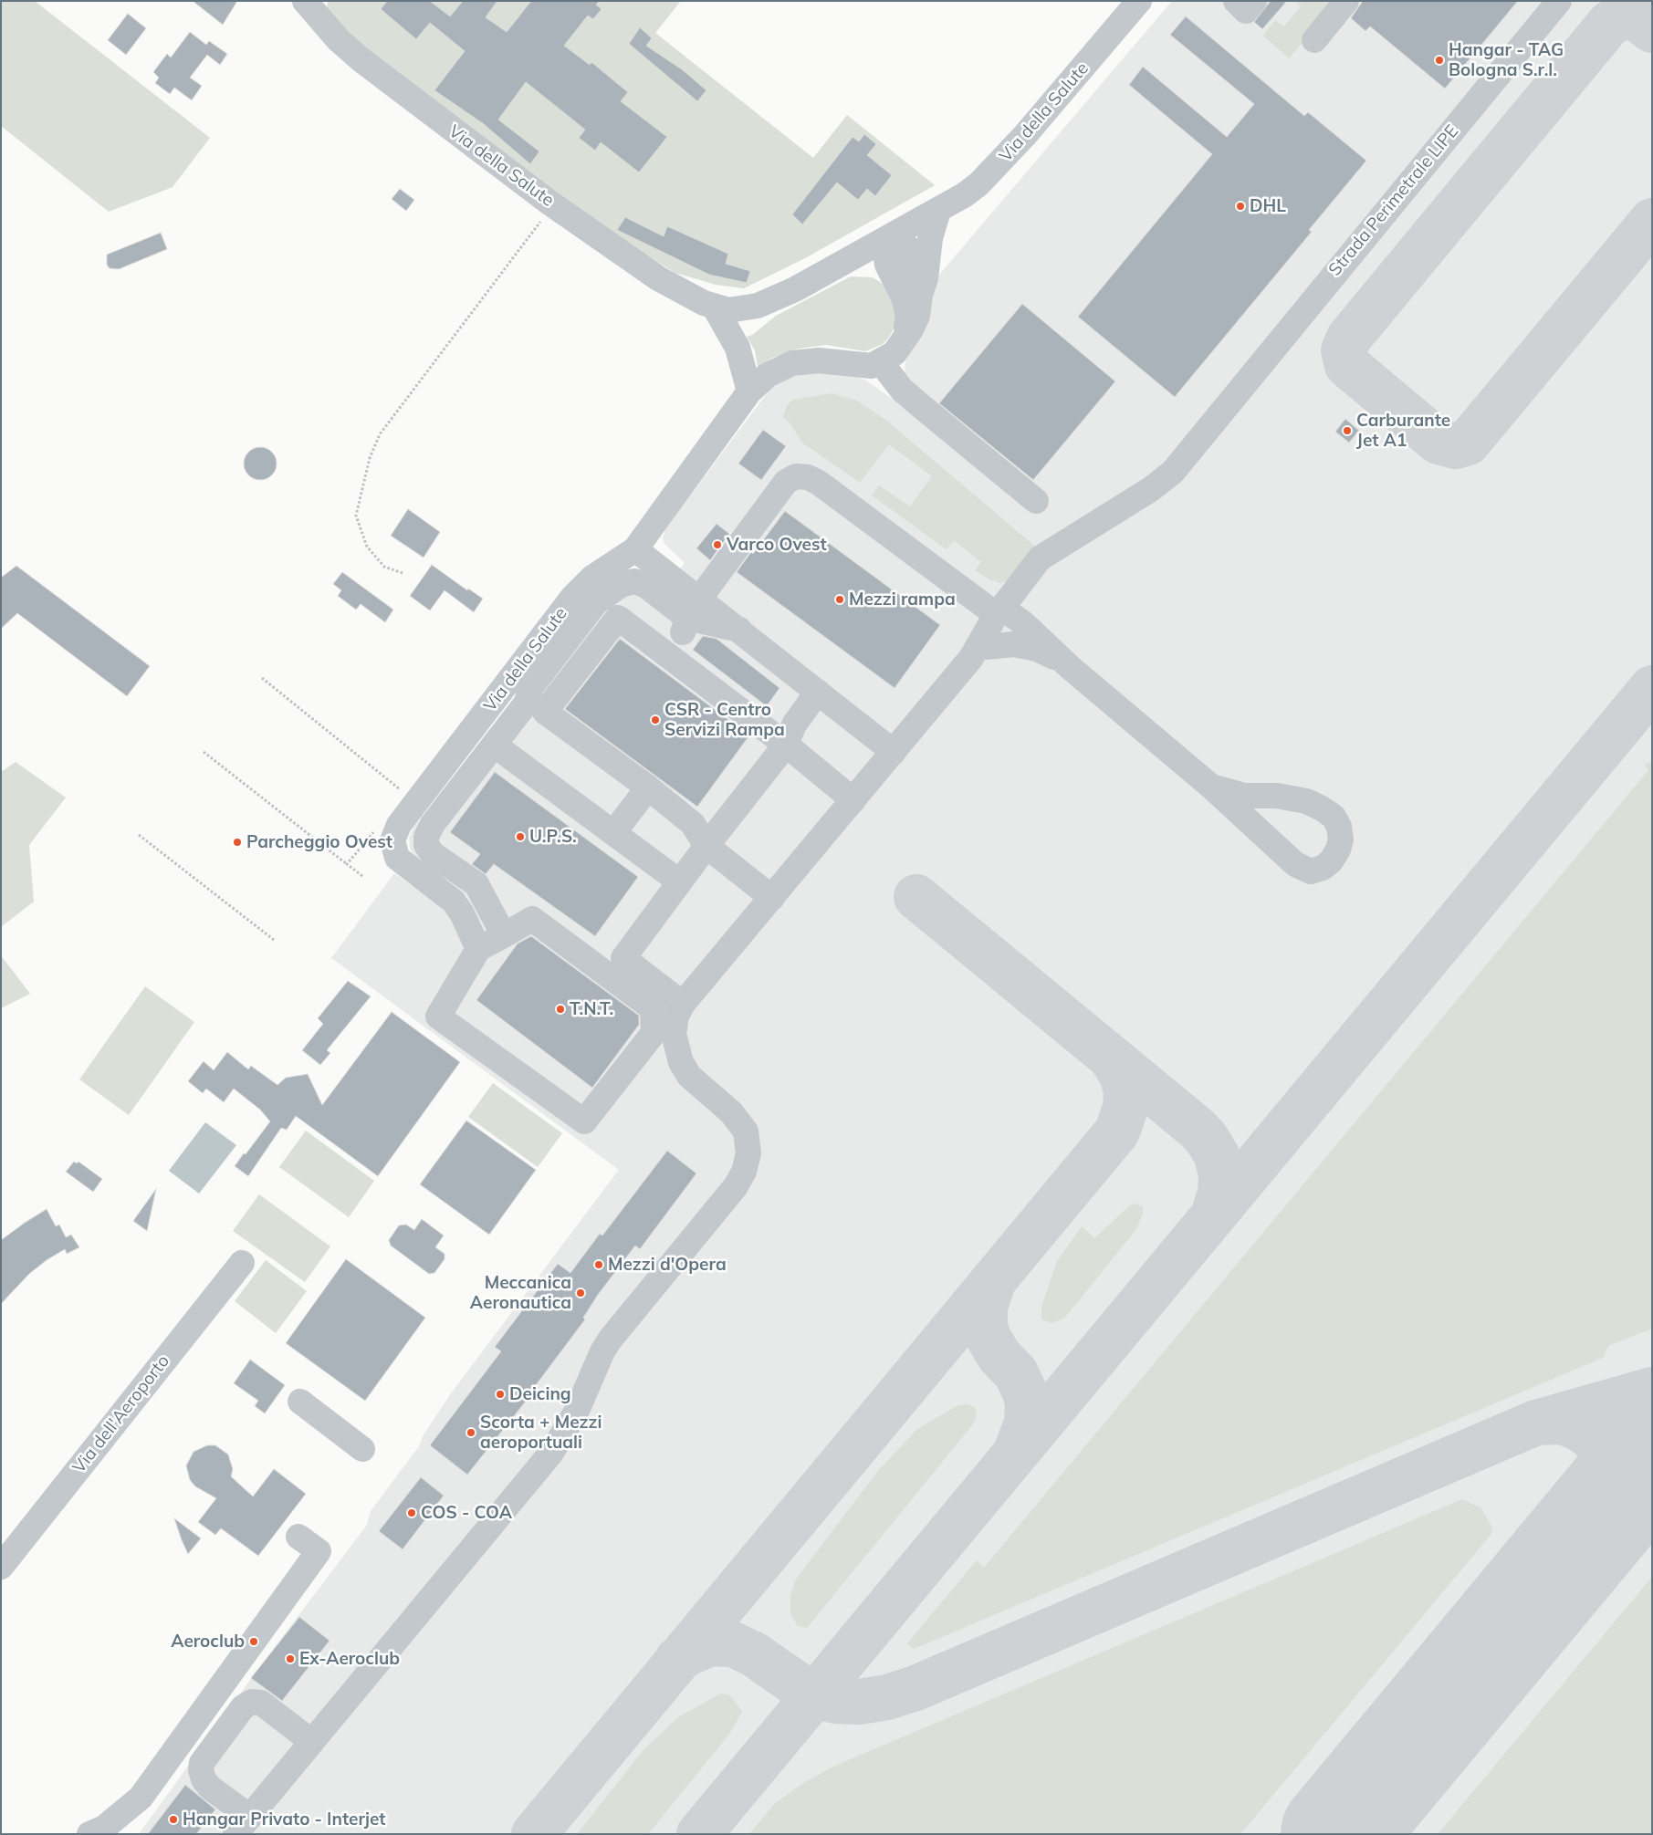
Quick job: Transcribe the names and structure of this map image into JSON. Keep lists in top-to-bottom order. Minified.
{"streets":{"street":["Via della Salute","Strada Perimetrale LIPE","Via dell'Aeroporto"]},"places":["Hangar - TAG Bologna S.r.l.","DHL","Carburante Jet A1","Varco Ovest","Mezzi rampa","CSR - Centro Servizi Rampa","U.P.S.","Parcheggio Ovest","T.N.T.","Mezzi d'Opera","Meccanica Aeronautica","Deicing","Scorta + Mezzi aeroportuali","COS - COA","Aeroclub","Ex-Aeroclub","Hangar Privato - Interjet"]}
